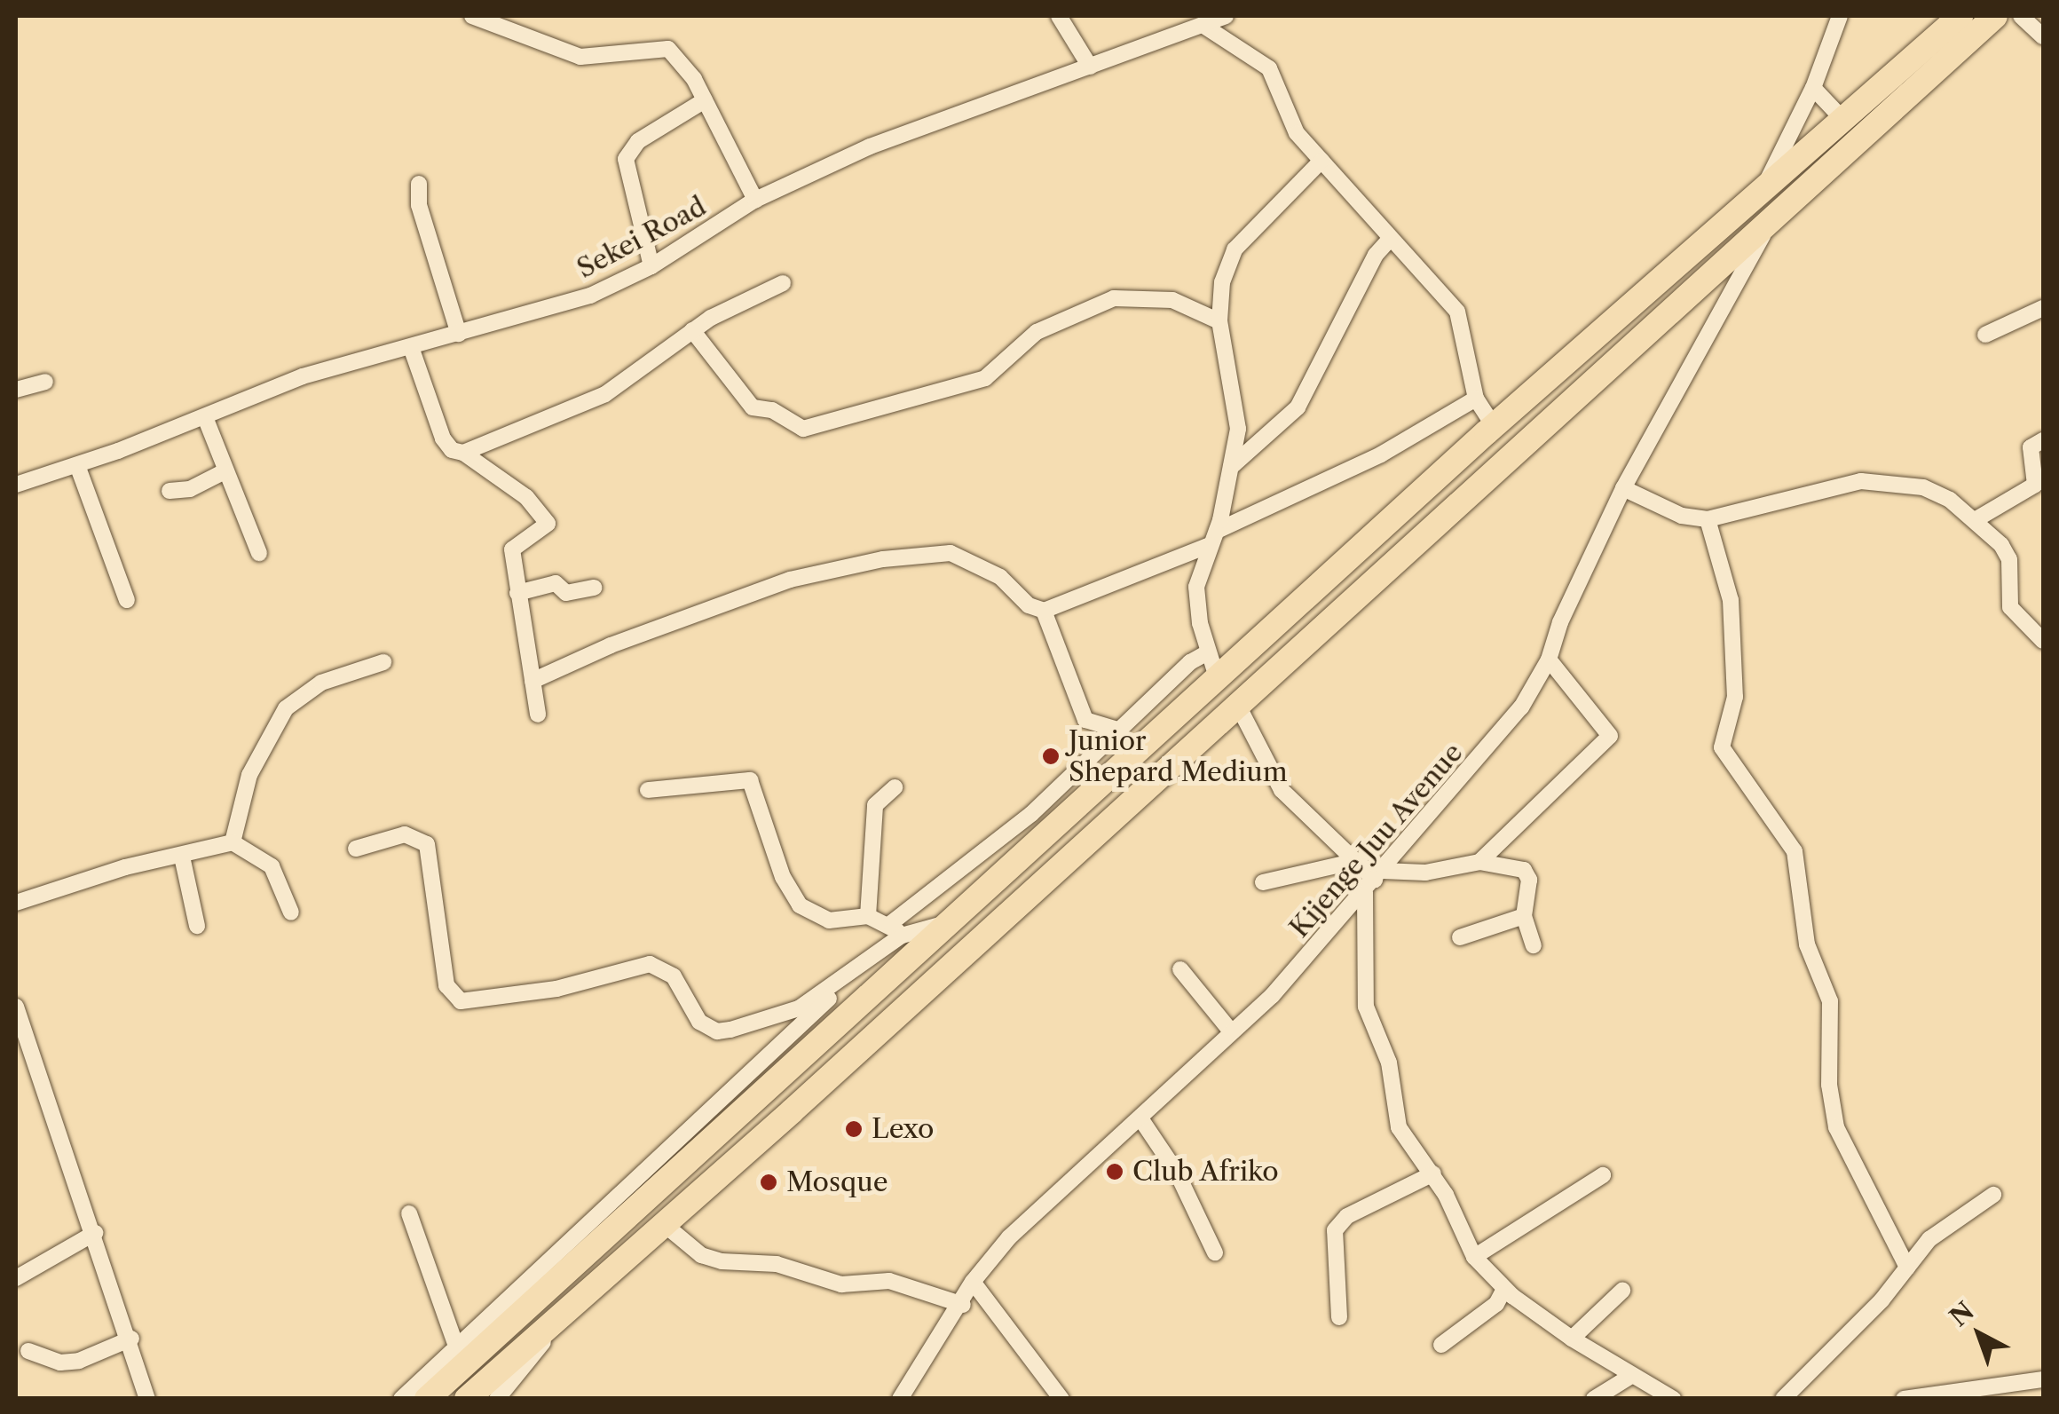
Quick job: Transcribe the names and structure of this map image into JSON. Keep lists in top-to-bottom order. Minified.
{"streets":{"street":["Sekei Road","Kijenge Juu Avenue"]},"places":["Junior Shepard Medium","Lexo","Club Afriko","Mosque"],"north":"top left"}
